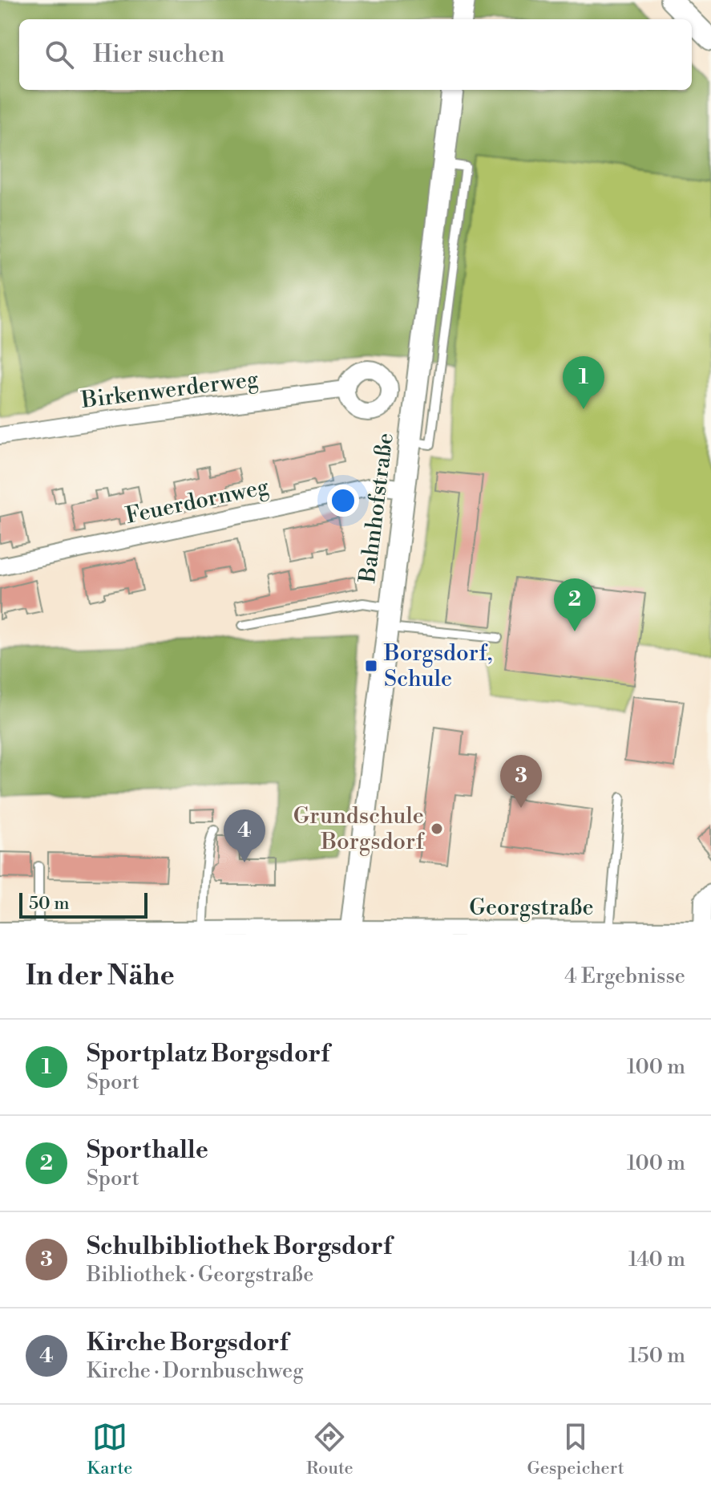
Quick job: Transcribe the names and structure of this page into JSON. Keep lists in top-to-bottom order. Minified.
{"streets":{"street":["Birkenwerderweg","Feuerdornweg","Bahnhofstraße","Georgstraße"]},"crossings":[["Feuerdornweg","Bahnhofstraße"],["Bahnhofstraße","Georgstraße"]],"places":{"transit":["Borgsdorf, Schule"],"other":["Grundschule Borgsdorf"]},"scale_bar":"50 m","page":{"search":"Hier suchen","pins":["1","2","3","4"],"scale":"50 m","heading":["In der Nähe","4 Ergebnisse"],"list":[{"mark":"1","name":"Sportplatz Borgsdorf","note":"Sport","value":"100 m"},{"mark":"2","name":"Sporthalle","note":"Sport","value":"100 m"},{"mark":"3","name":"Schulbibliothek Borgsdorf","note":"Bibliothek · Georgstraße","value":"140 m"},{"mark":"4","name":"Kirche Borgsdorf","note":"Kirche · Dornbuschweg","value":"150 m"}],"nav":["Karte","Route","Gespeichert"]}}
